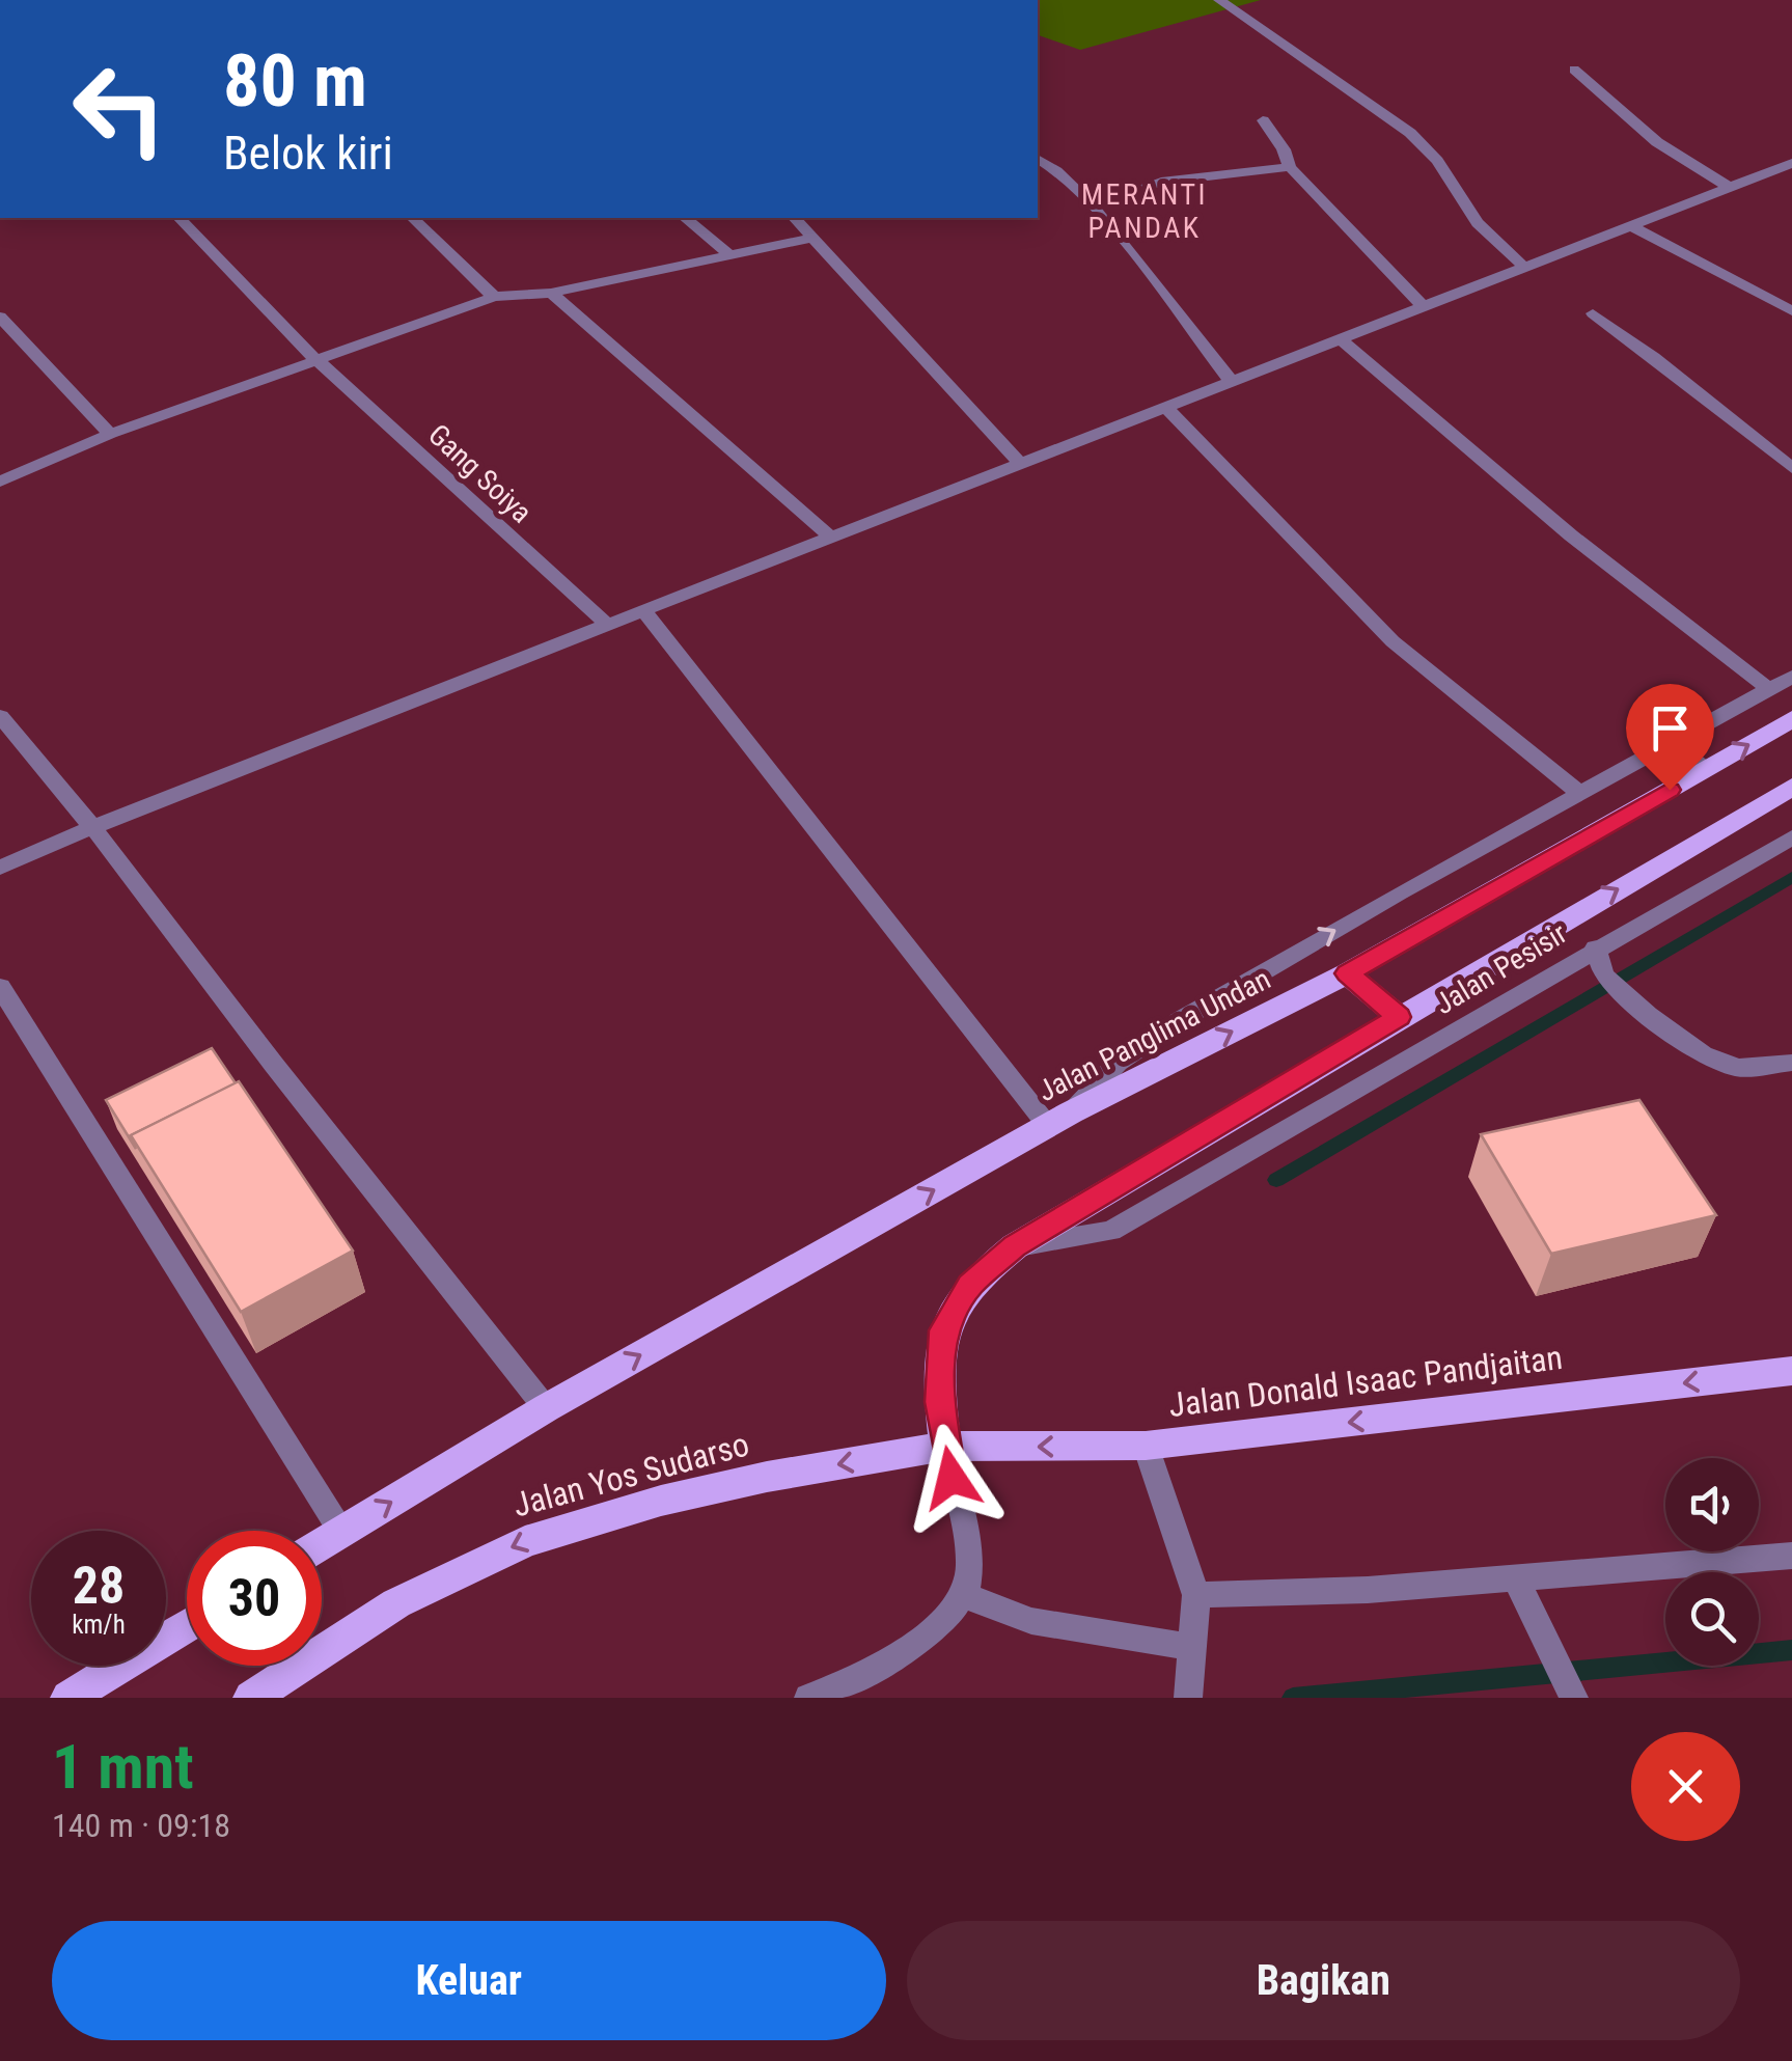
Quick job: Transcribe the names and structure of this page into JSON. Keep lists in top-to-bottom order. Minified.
{"streets":{"main road":["Jalan Panglima Undan","Jalan Donald Isaac Pandjaitan","Jalan Yos Sudarso"],"street":["Gang Soiya","Jalan Pesisir"]},"crossings":[["Jalan Donald Isaac Pandjaitan","Jalan Yos Sudarso"]],"one_way":["Jalan Donald Isaac Pandjaitan"],"districts":["MERANTI PANDAK"],"page":{"turn":["80 m","Belok kiri"],"speed":"28 km/h","limit":"30","heading":["1 mnt","140 m · 09:18"],"buttons":["Keluar","Bagikan"]}}
